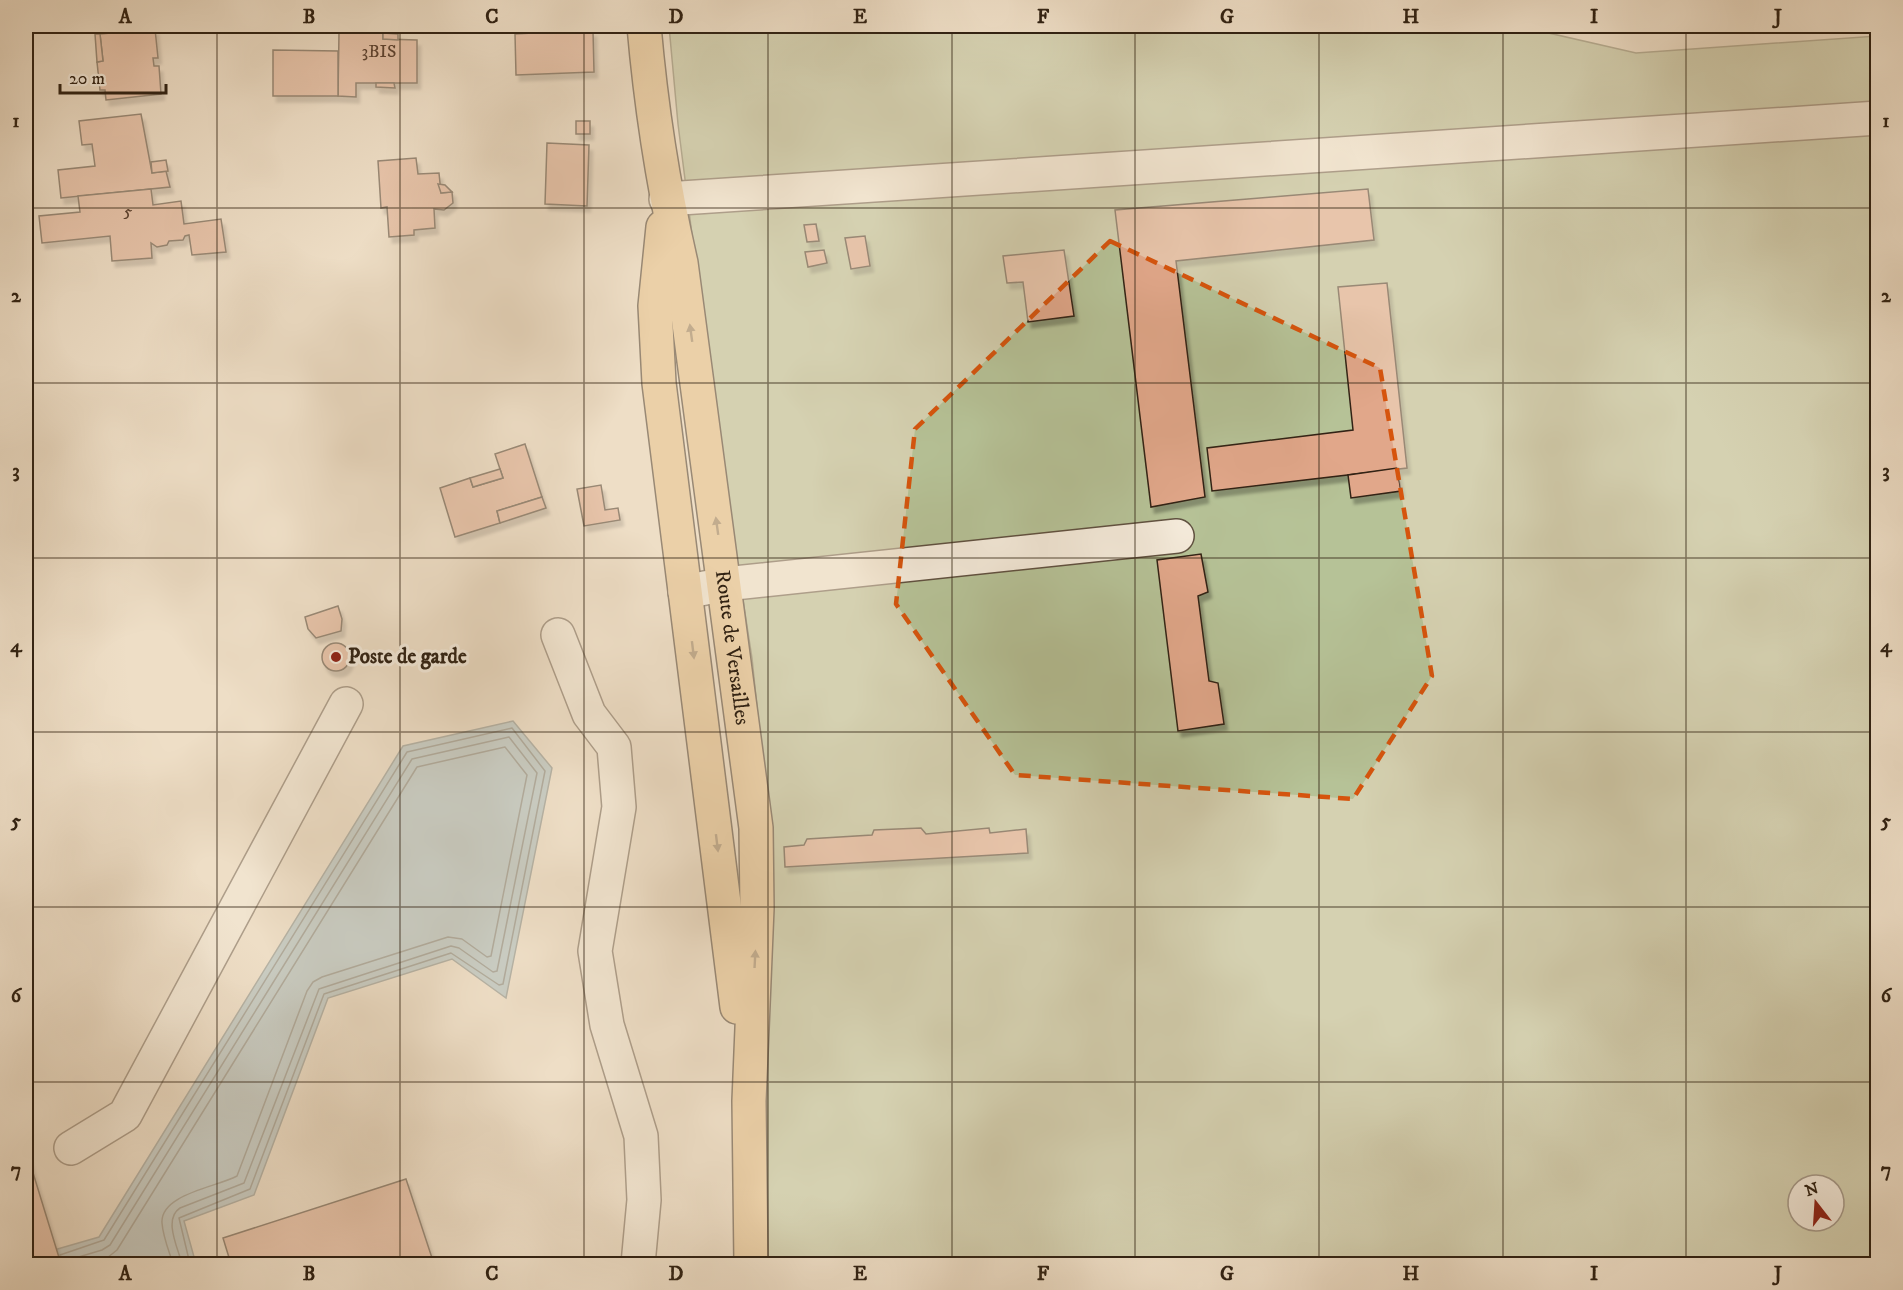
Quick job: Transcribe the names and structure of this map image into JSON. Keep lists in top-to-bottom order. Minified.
{"streets":{"main road":["Route de Versailles"]},"places":["Poste de garde"],"house_numbers":["3BIS","5"],"scale_bar":"20 m","north":"top","grid":{"columns":["A","B","C","D","E","F","G","H","I","J"],"rows":["1","2","3","4","5","6","7"]}}
